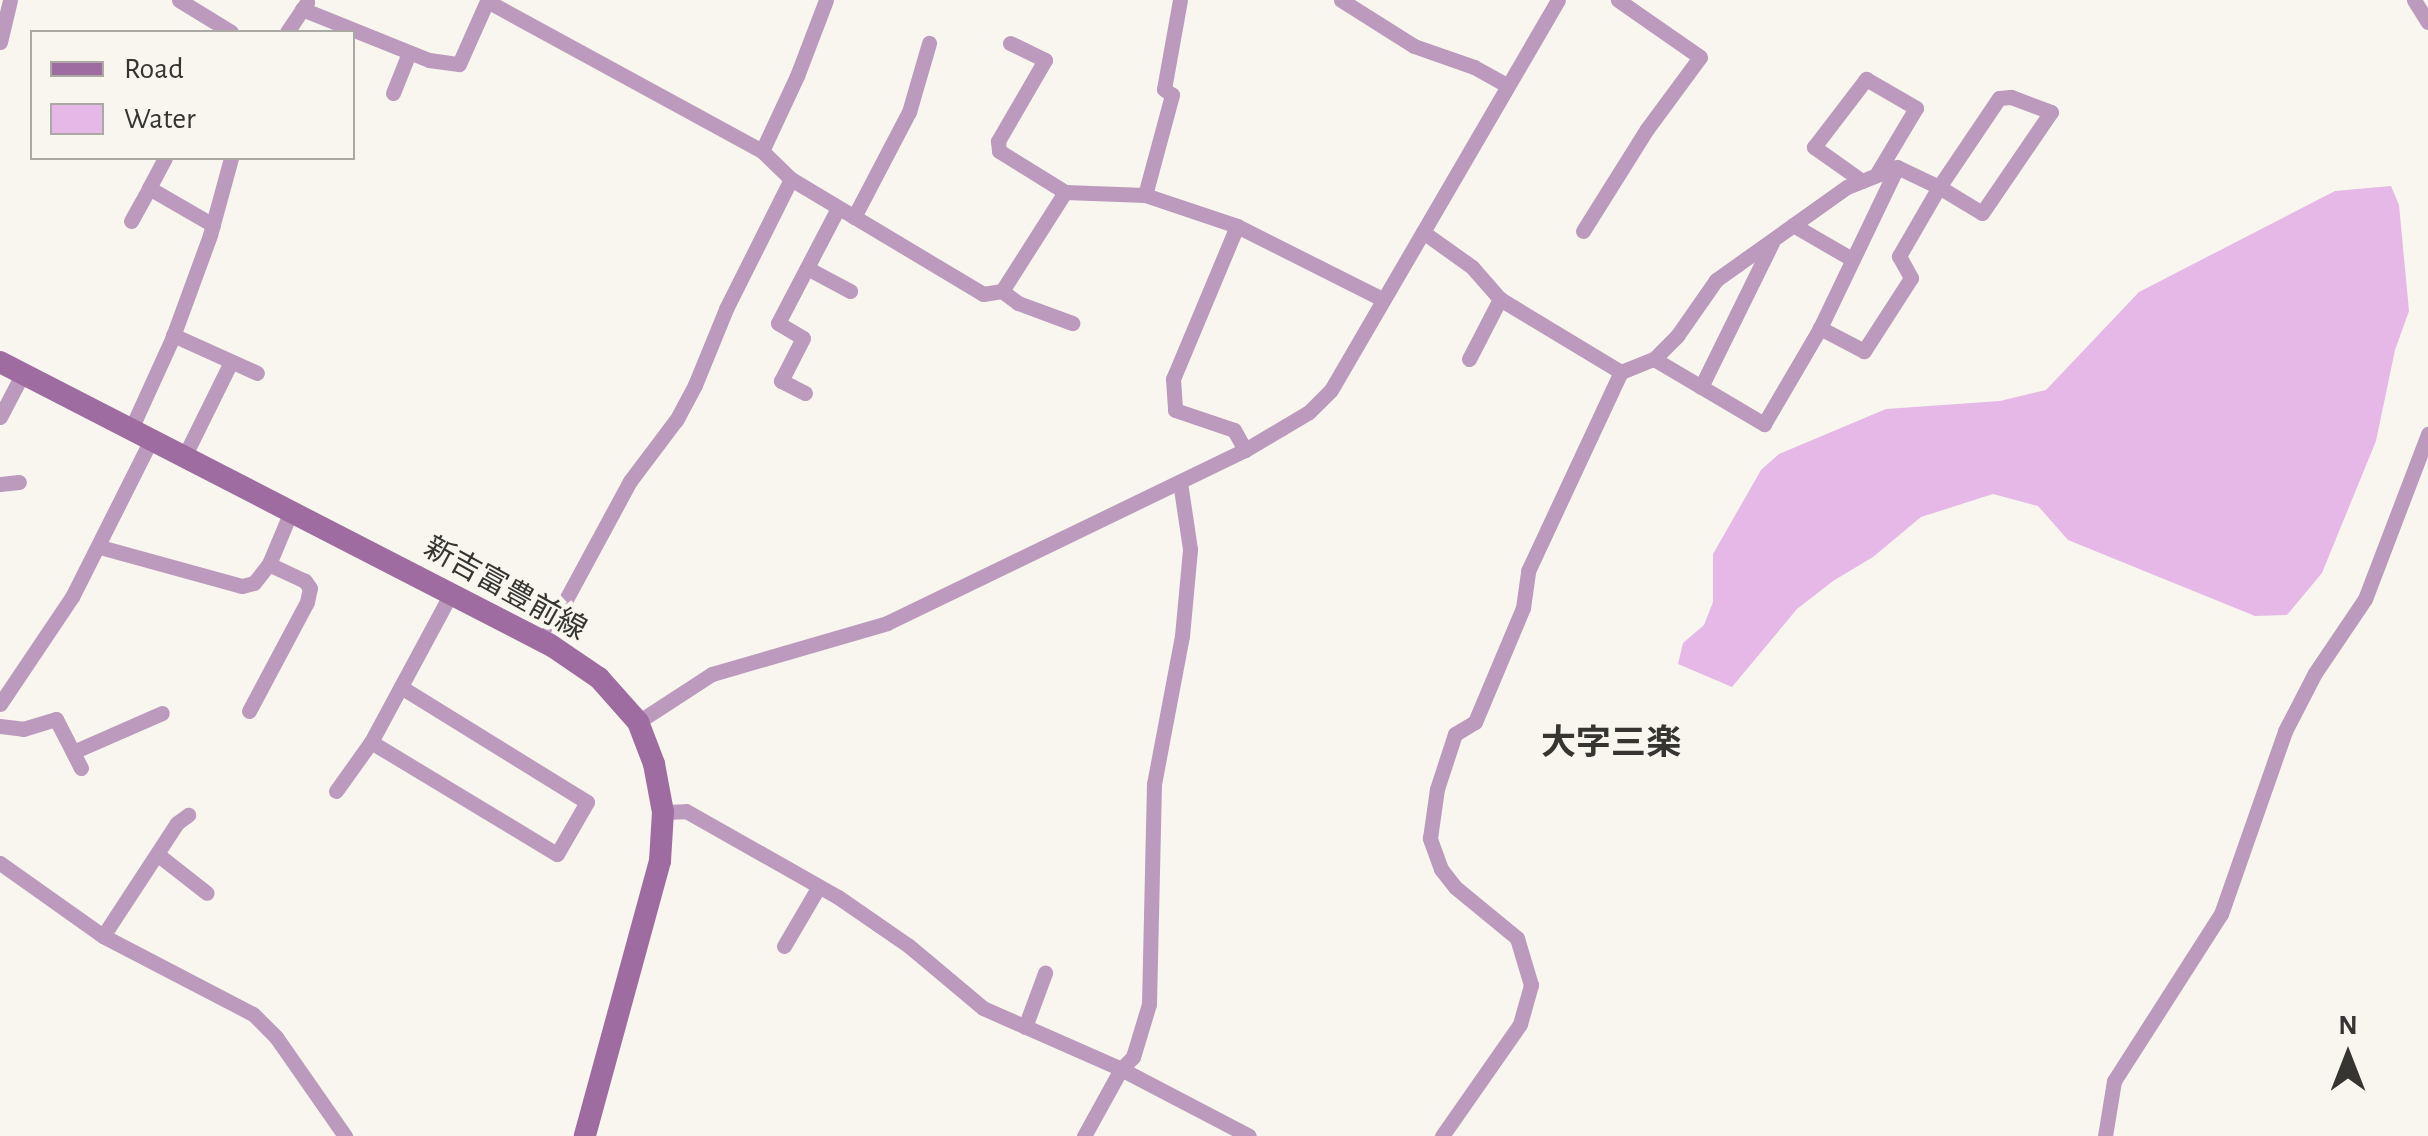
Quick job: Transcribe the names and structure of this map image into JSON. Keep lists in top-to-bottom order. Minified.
{"streets":{"main road":["新吉富豊前線"]},"districts":["大字三楽"],"legend":["Road","Water"],"north":"top"}
